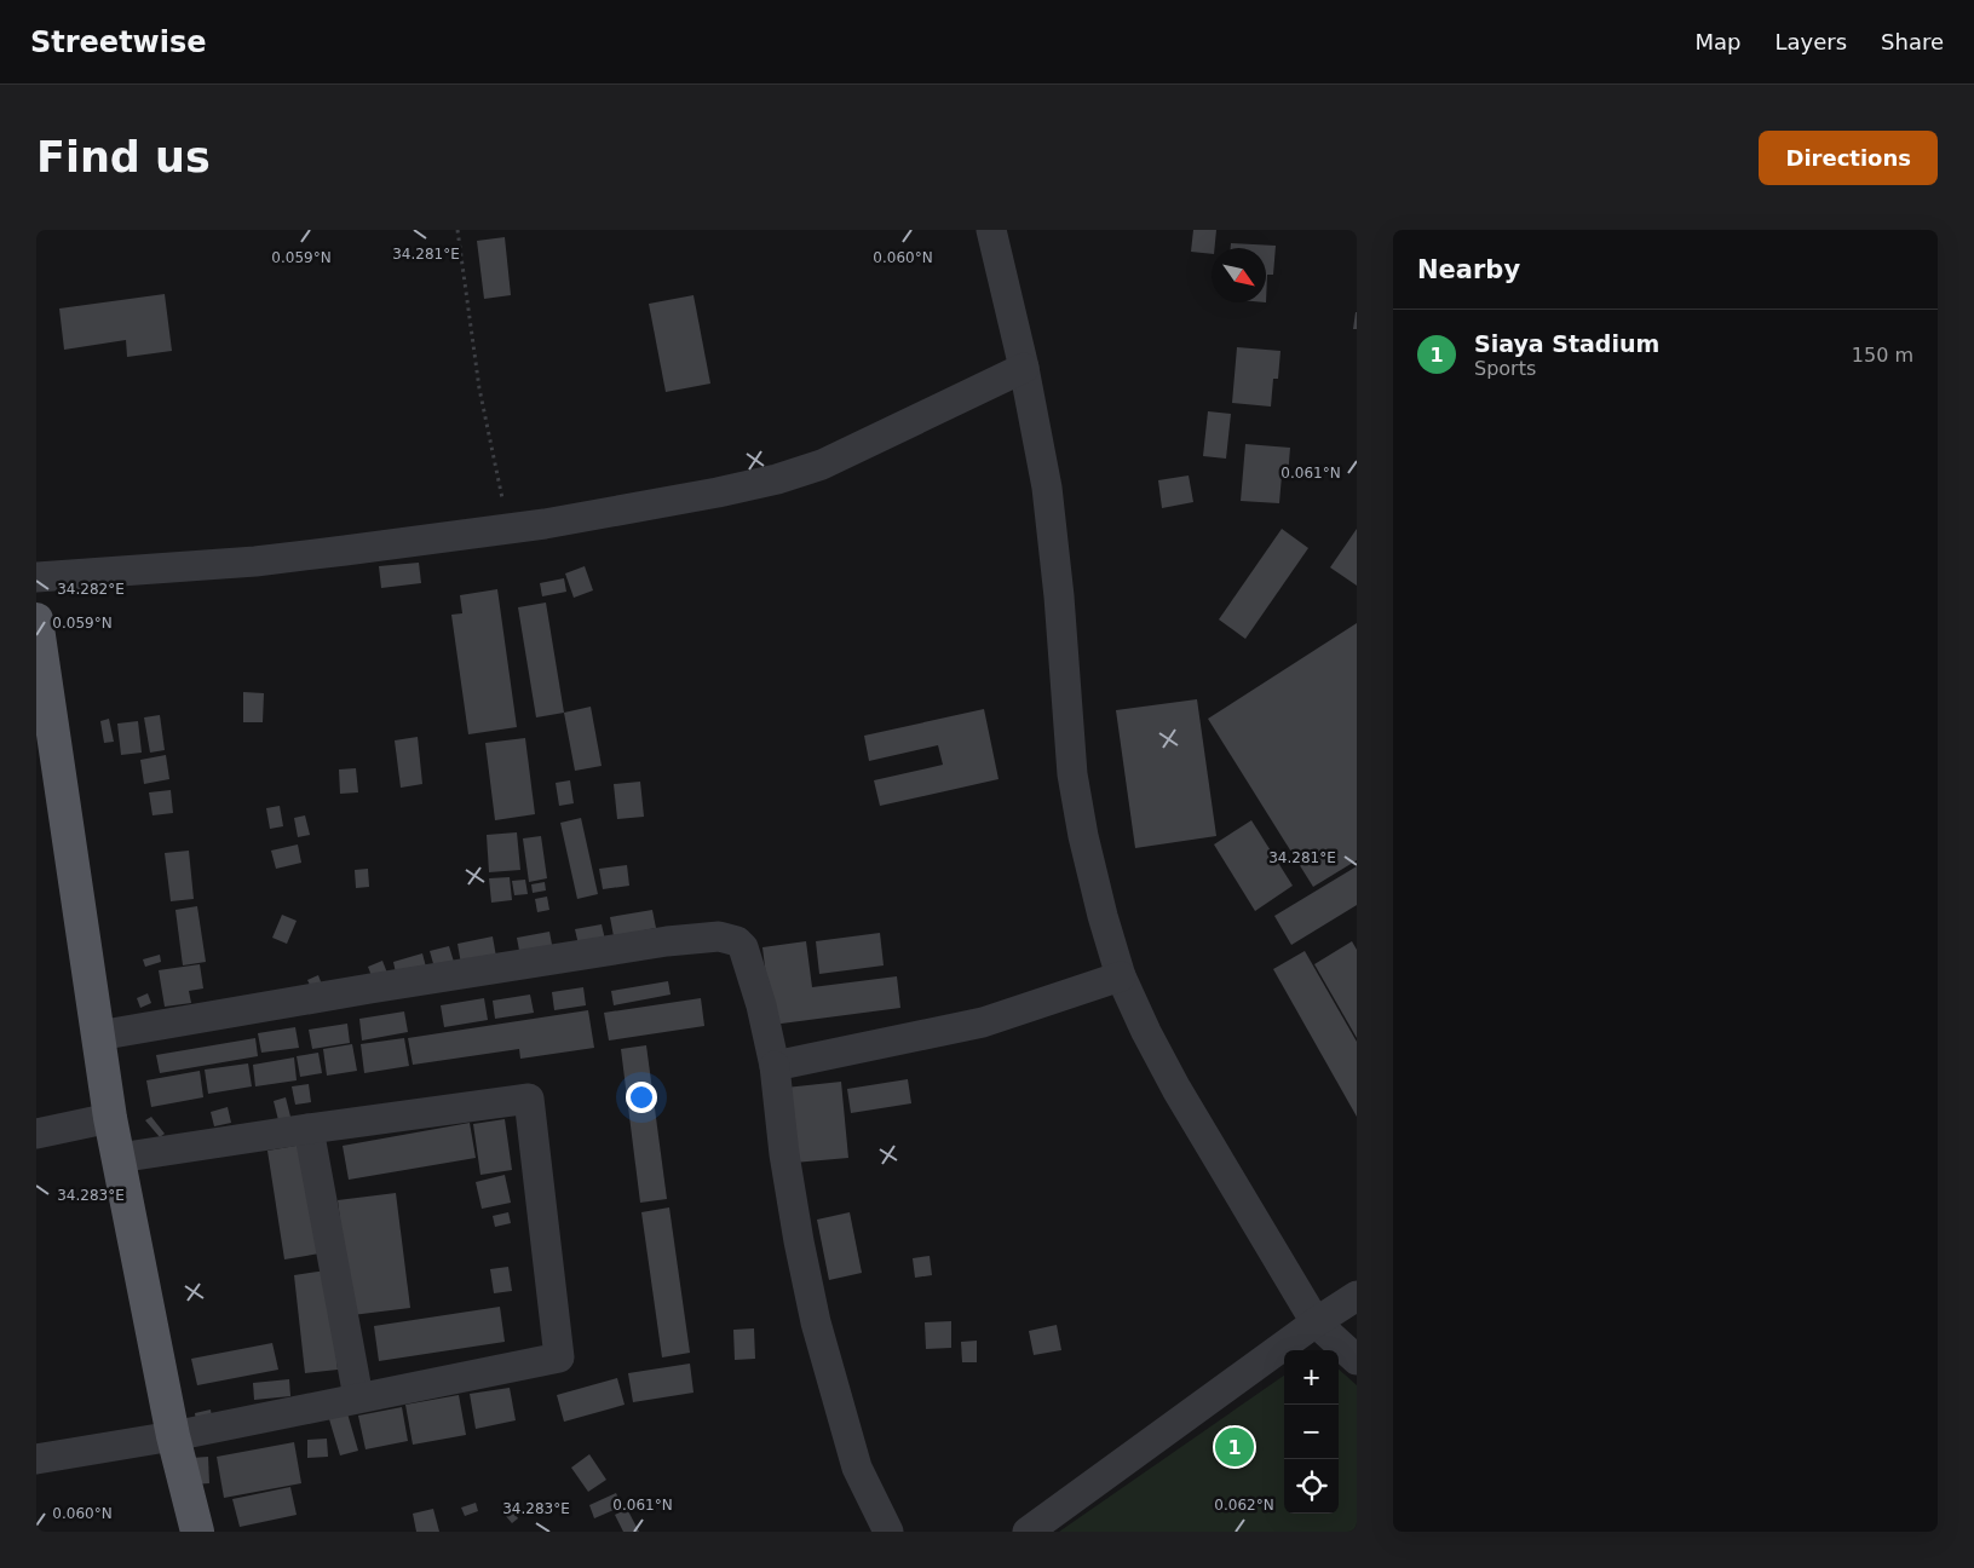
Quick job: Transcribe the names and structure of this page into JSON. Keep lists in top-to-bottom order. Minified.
{"north":"bottom right","page":{"header":"Streetwise","nav":["Map","Layers","Share"],"buttons":"Directions","title":"Find us","heading":"Nearby","list":[{"mark":"1","name":"Siaya Stadium","note":"Sports","value":"150 m"}],"map_buttons":["+","−"],"pins":"1"},"coordinates":["34.281°E","0.060°N","0.059°N","0.061°N","34.282°E","34.283°E","0.062°N"]}
